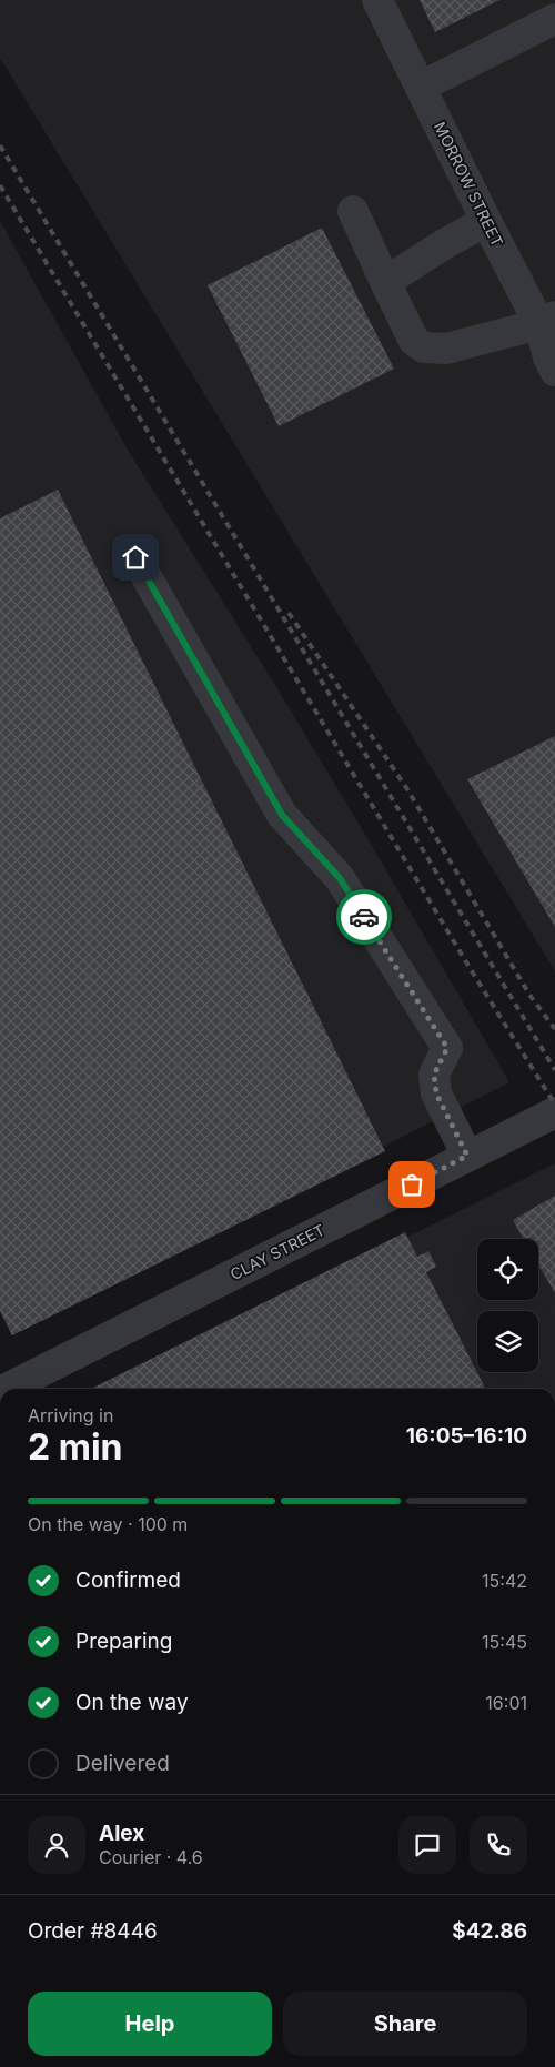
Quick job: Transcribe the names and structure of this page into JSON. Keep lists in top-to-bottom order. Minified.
{"streets":{"street":["MORROW STREET","CLAY STREET"]},"page":{"heading":["2 min","Arriving in","16:05–16:10"],"panel":["Alex","Courier · 4.6","Order #8446","$42.86"],"bar":"On the way · 100 m","list":[["Confirmed","15:42"],["Preparing","15:45"],["On the way","16:01"],"Delivered"],"buttons":["Help","Share"]}}
